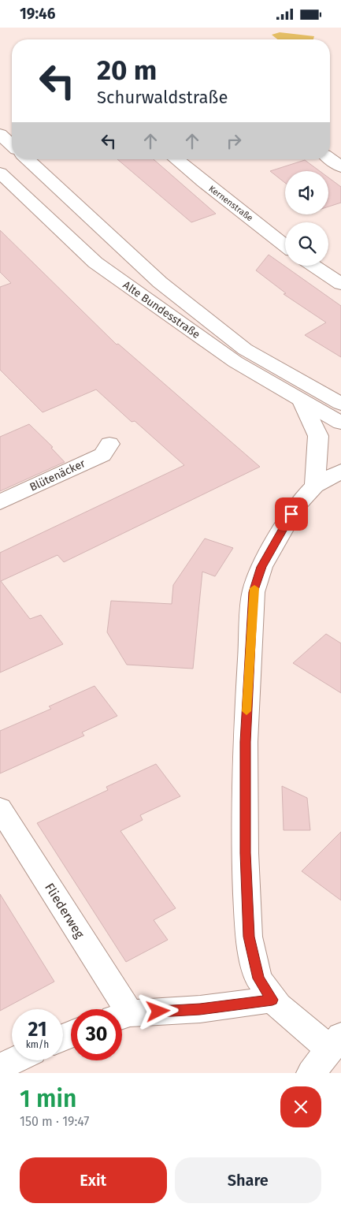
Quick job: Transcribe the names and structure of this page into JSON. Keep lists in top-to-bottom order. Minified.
{"streets":{"street":["Kernenstraße","Alte Bundesstraße","Blütenäcker","Fliederweg"]},"page":{"status":"19:46","turn":["20 m","Schurwaldstraße"],"speed":"21 km/h","limit":"30","heading":["1 min","150 m · 19:47"],"buttons":["Exit","Share"]}}
